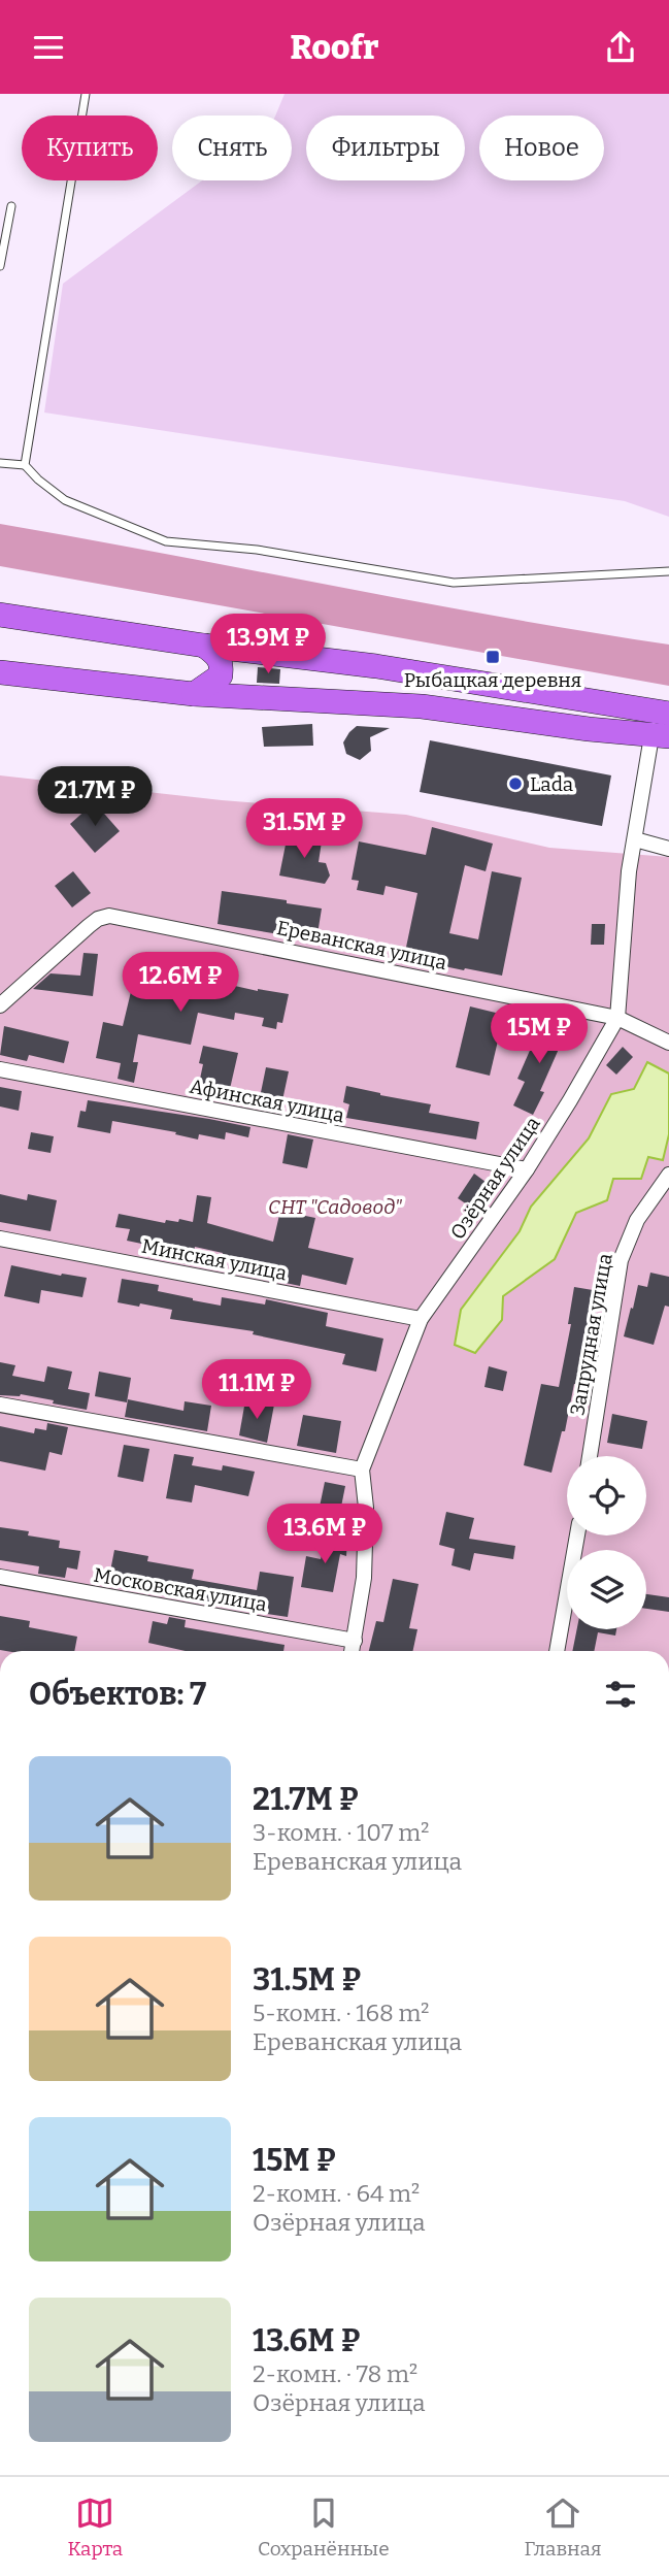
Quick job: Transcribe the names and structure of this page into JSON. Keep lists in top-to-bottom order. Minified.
{"streets":{"street":["Ереванская улица","Афинская улица","Озёрная улица","Минская улица","Запрудная улица","Московская улица"]},"crossings":[["Ереванская улица","Озёрная улица"],["Афинская улица","Озёрная улица"],["Озёрная улица","Минская улица"],["Озёрная улица","Московская улица"]],"parks":["СНТ \"Садовод\""],"places":{"transit":["Рыбацкая деревня"],"other":["Lada"]},"page":{"header":"Roofr","chip":["Купить","Снять","Фильтры","Новое"],"price":["13.9M ₽","21.7M ₽","31.5M ₽","12.6M ₽","15M ₽","11.1M ₽","13.6M ₽"],"heading":"Объектов: 7","list":[{"name":"21.7M ₽","note":"3-комн. · 107 m² · Ереванская улица"},{"name":"31.5M ₽","note":"5-комн. · 168 m² · Ереванская улица"},{"name":"15M ₽","note":"2-комн. · 64 m² · Озёрная улица"},{"name":"13.6M ₽","note":"2-комн. · 78 m² · Озёрная улица"}],"tabs":["Карта","Сохранённые","Главная"]}}
